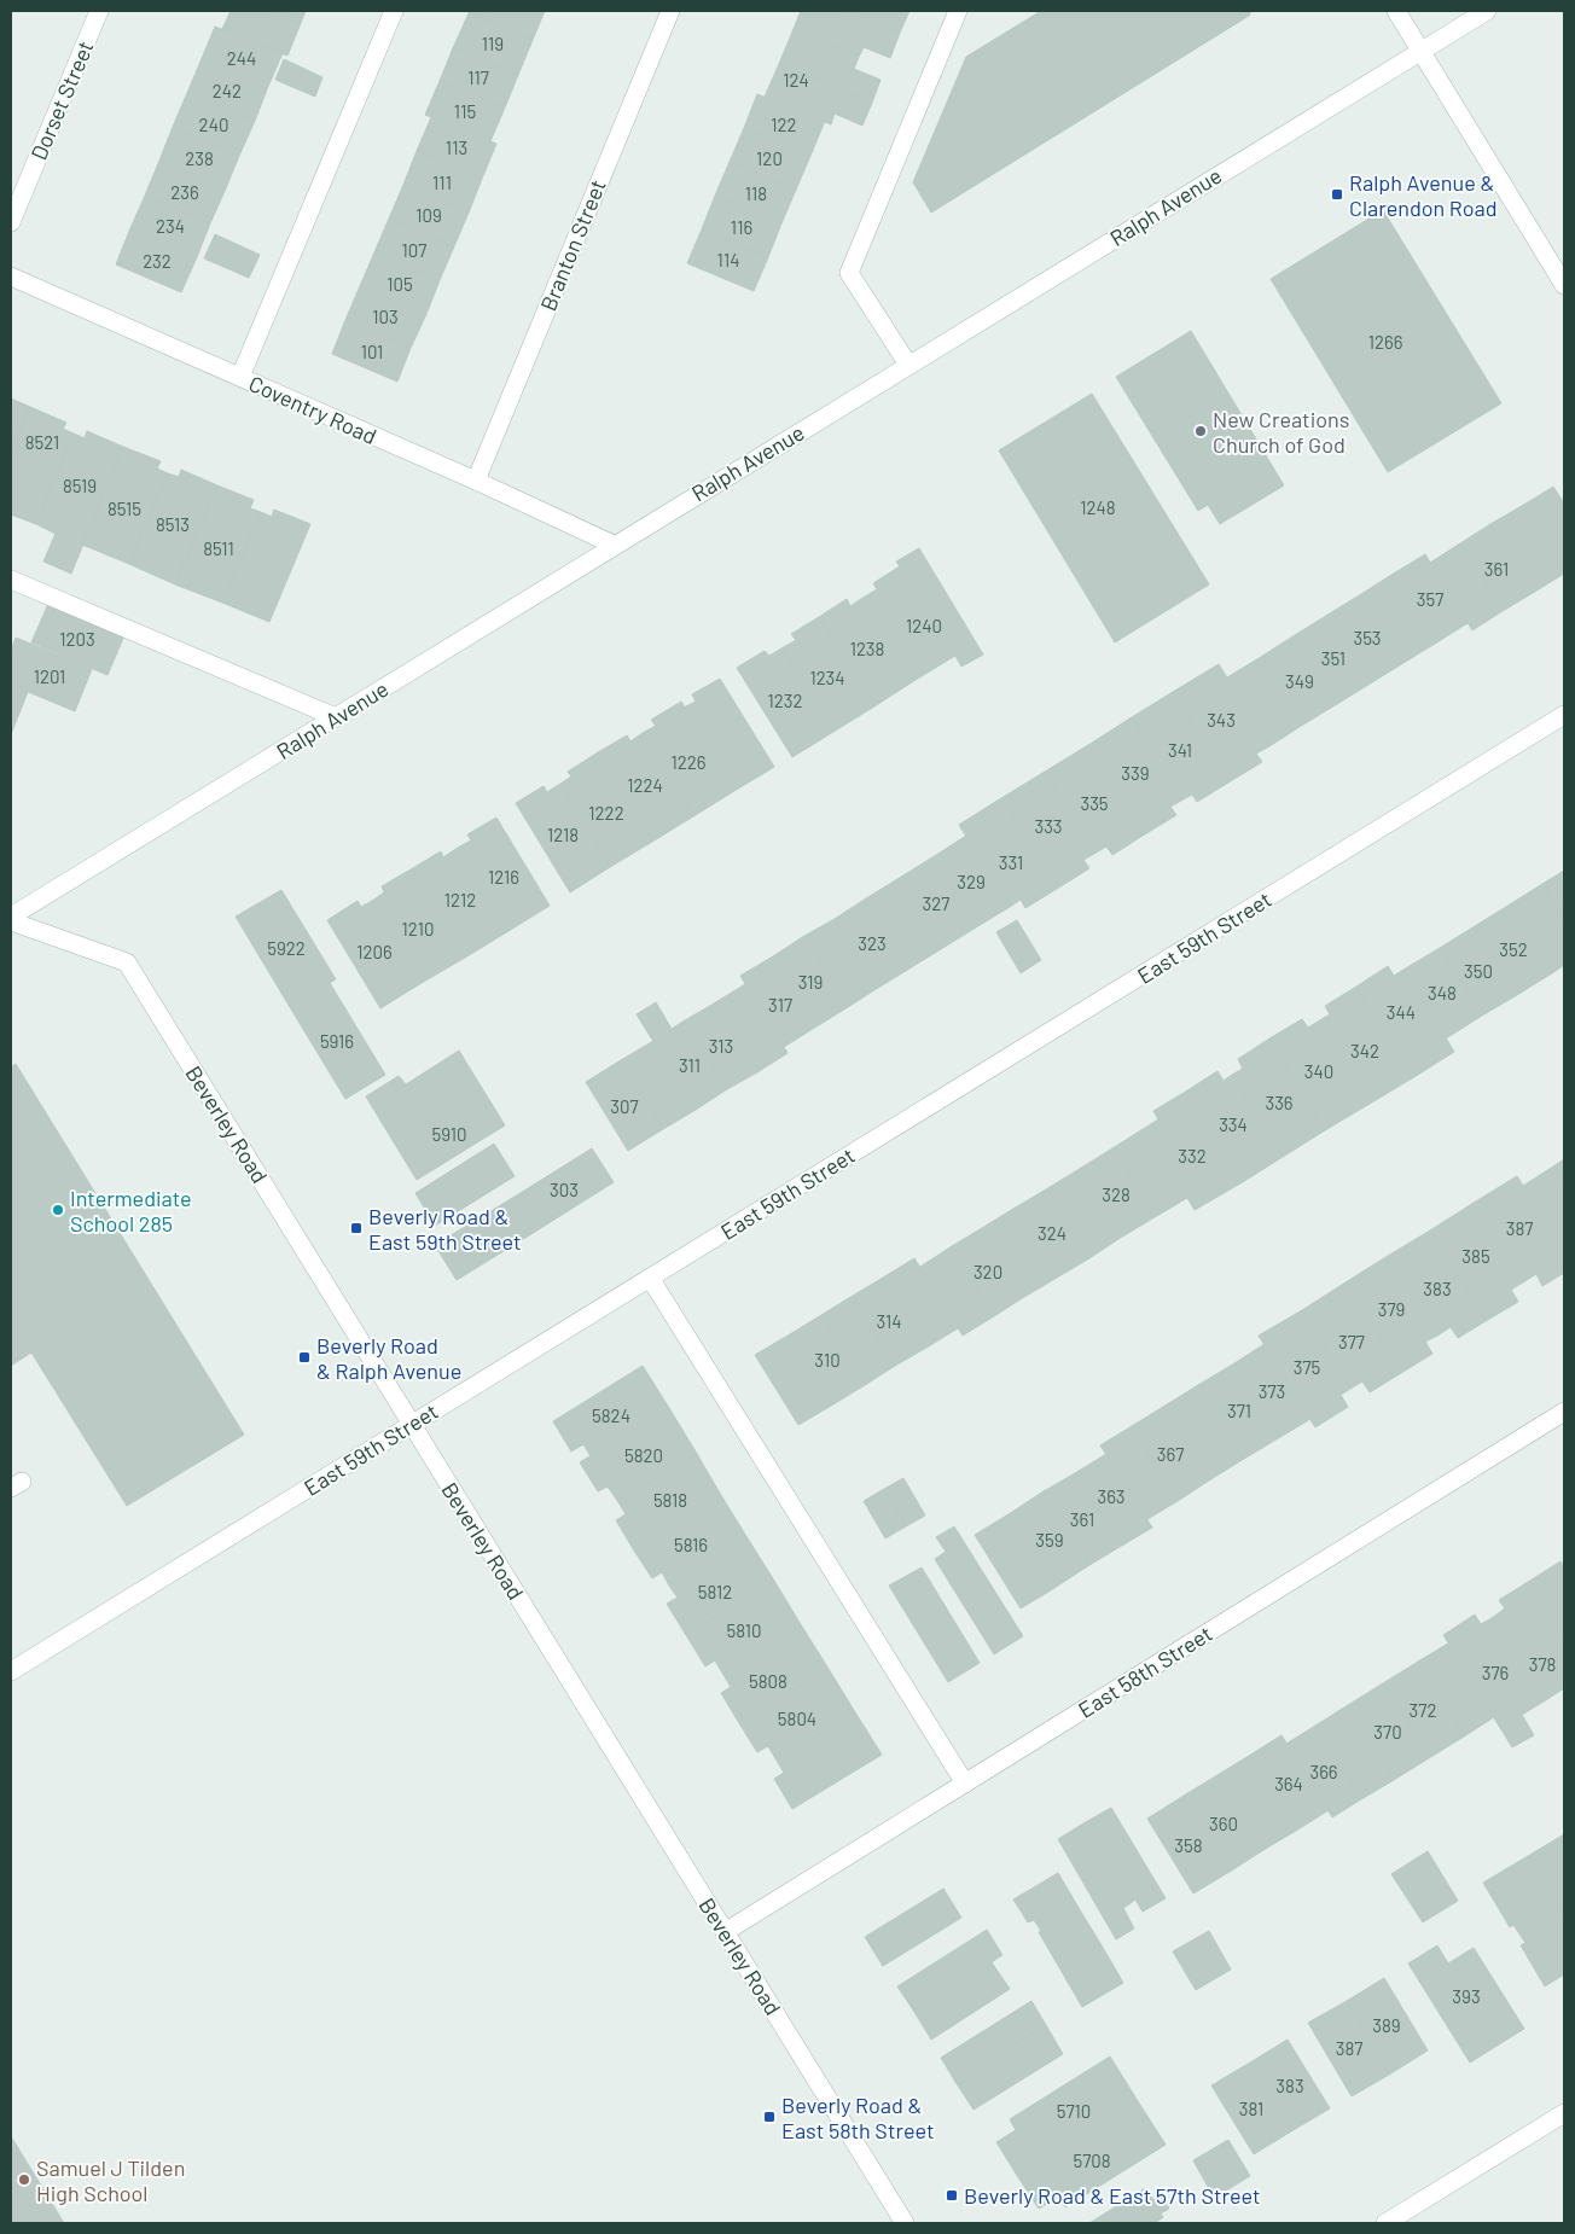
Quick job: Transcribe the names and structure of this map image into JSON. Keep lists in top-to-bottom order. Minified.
{"streets":{"street":["Dorset Street","Ralph Avenue","Branton Street","Coventry Road","East 59th Street","Beverley Road","East 58th Street"]},"crossings":[["Ralph Avenue","Coventry Road"],["Branton Street","Coventry Road"],["East 59th Street","Beverley Road"],["Beverley Road","East 58th Street"]],"places":{"transit":["Ralph Avenue & Clarendon Road","Beverly Road & East 59th Street","Beverly Road & Ralph Avenue","Beverly Road & East 58th Street","Beverly Road & East 57th Street"],"other":["New Creations Church of God","Intermediate School 285","Samuel J Tilden High School"]},"house_numbers":["119","244","117","124","242","115","240","122","113","238","120","111","236","118","109","234","116","107","114","232","105","103","1266","101","8521","8519","1248","8515","8513","8511","361","357","1240","353","1203","1238","351","1201","1234","349","1232","343","341","1226","339","1224","335","1222","333","1218","331","1216","329","1212","327","1210","323","5922","352","1206","350","319","348","317","344","5916","313","342","311","340","336","307","334","5910","332","303","328","387","324","385","320","383","379","314","377","310","375","373","371","5824","367","5820","363","5818","361","359","5816","5812","5810","378","376","5808","372","5804","370","366","364","360","358","393","389","387","383","381","5710","5708"]}
